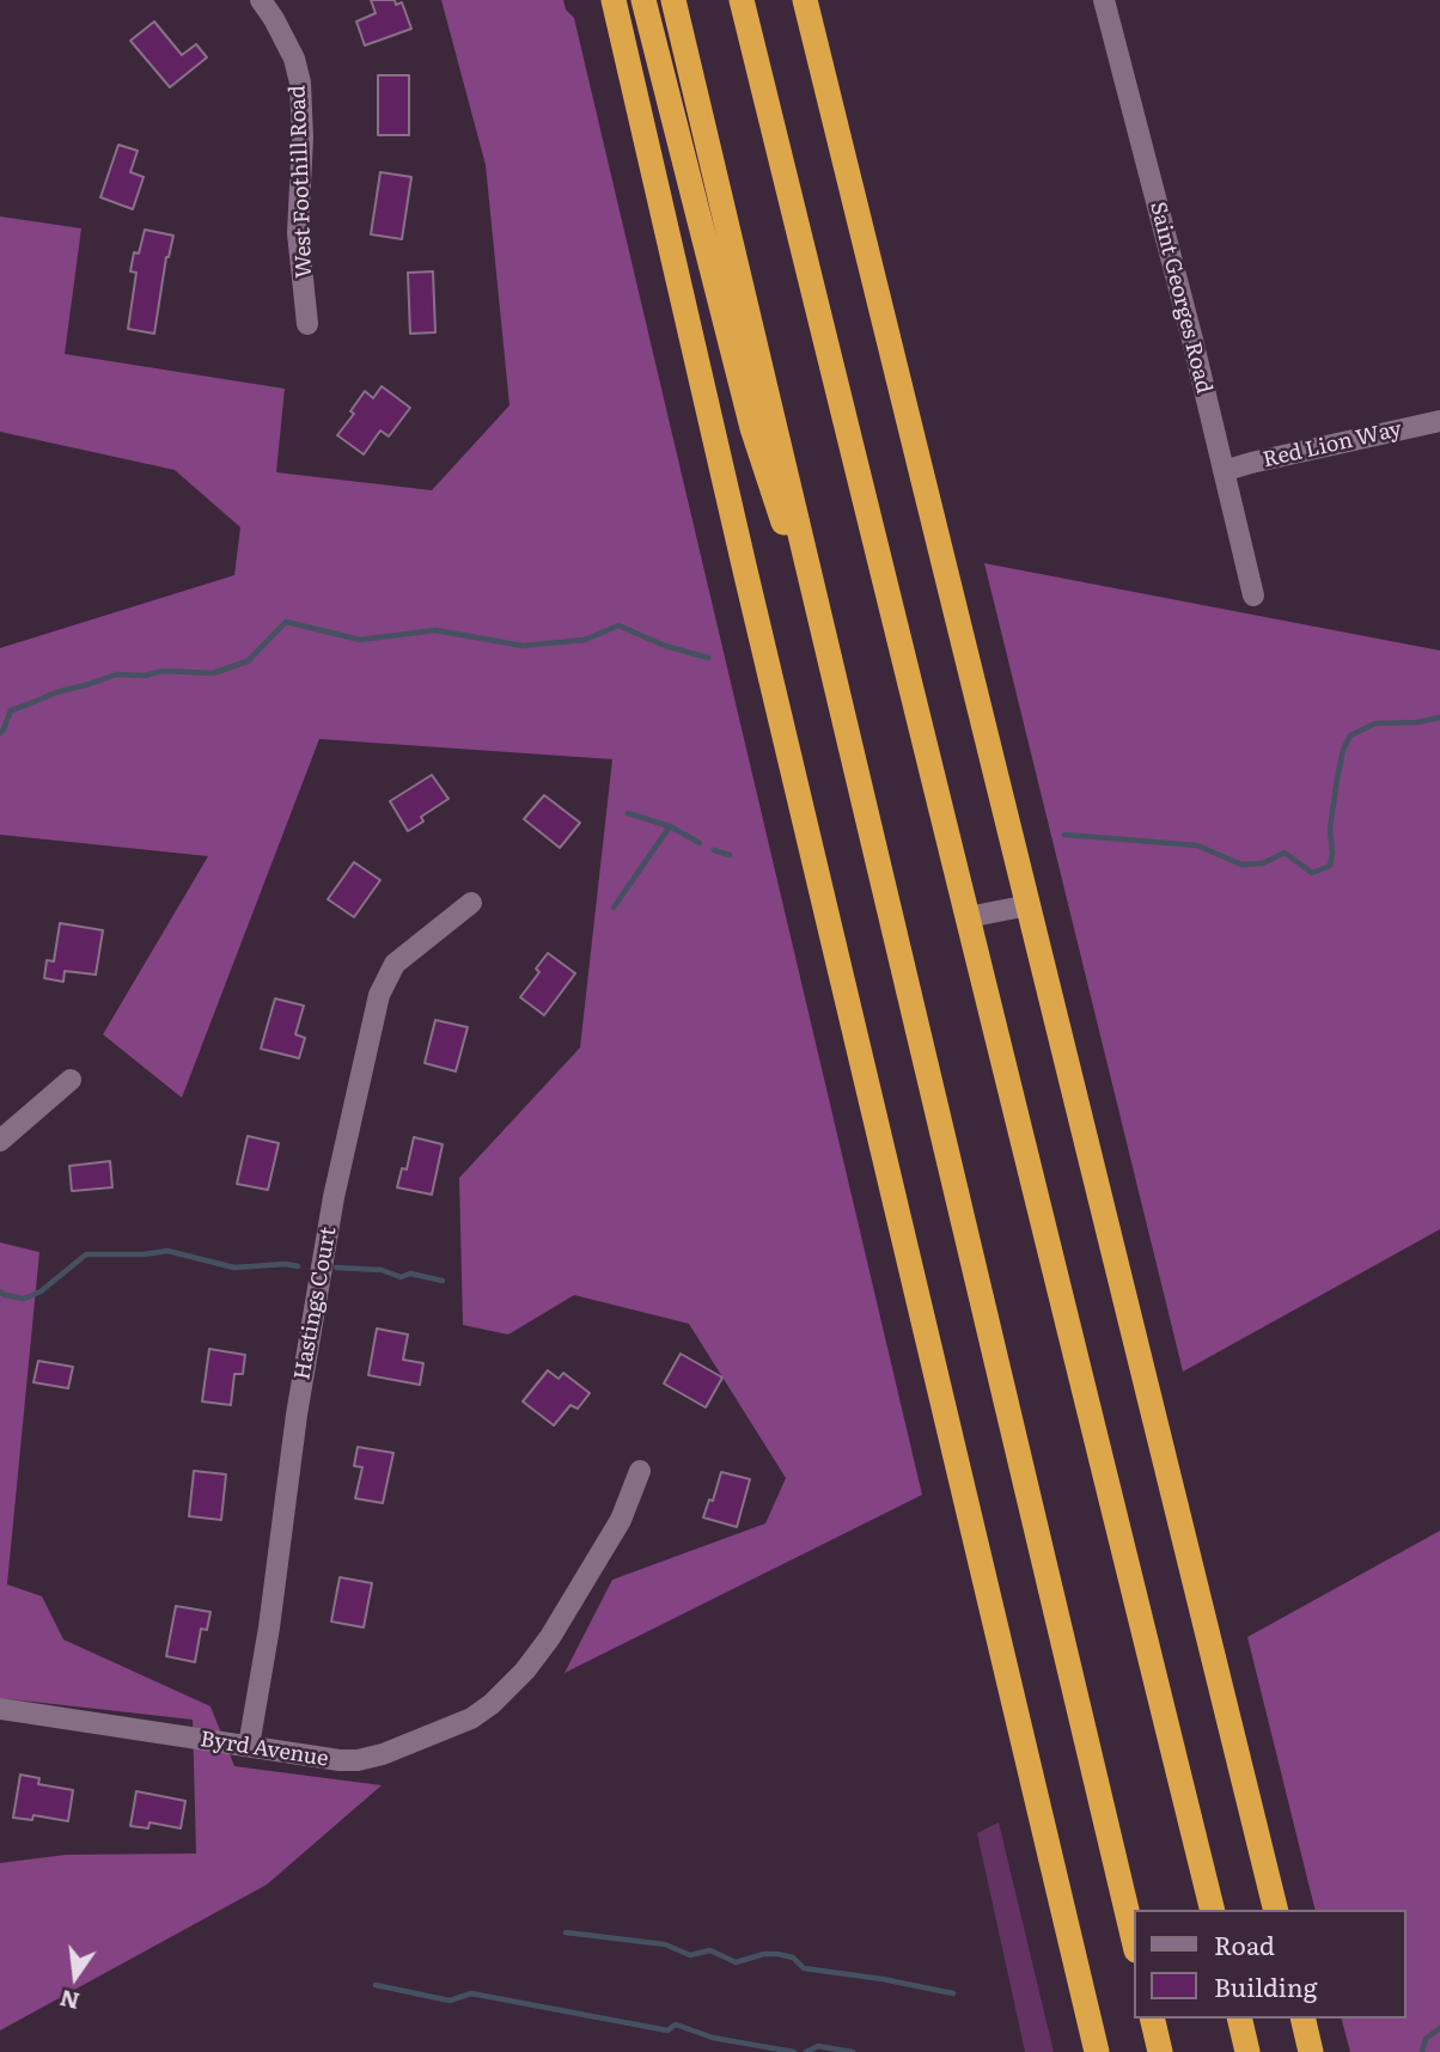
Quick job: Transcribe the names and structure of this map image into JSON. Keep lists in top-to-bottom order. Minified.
{"streets":{"street":["West Foothill Road","Saint Georges Road","Red Lion Way","Hastings Court","Byrd Avenue"]},"crossings":[["Saint Georges Road","Red Lion Way"],["Hastings Court","Byrd Avenue"]],"legend":["Road","Building"],"north":"bottom"}
